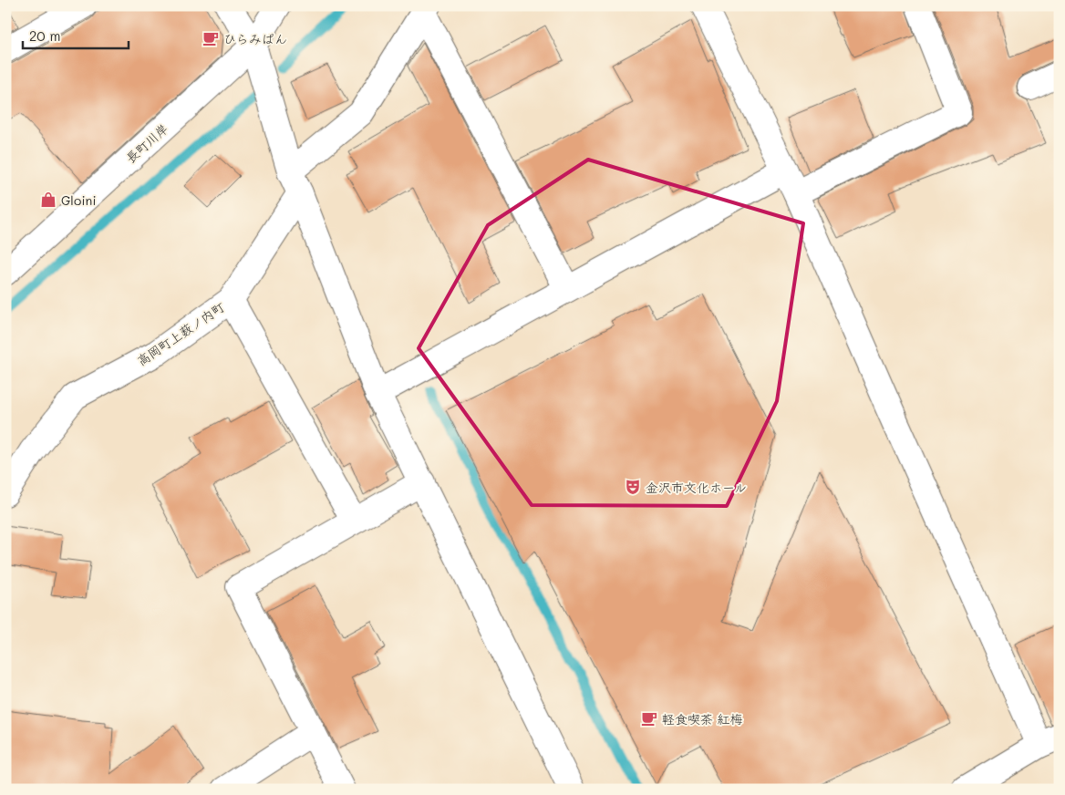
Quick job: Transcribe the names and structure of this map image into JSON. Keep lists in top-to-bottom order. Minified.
{"streets":{"street":["長町川岸","高岡町上薮ノ内町"]},"places":{"cafe":["ひらみぱん","軽食喫茶 紅梅"],"shop":["Gloini"],"theatre":["金沢市文化ホール"]},"scale_bar":"20 m"}
